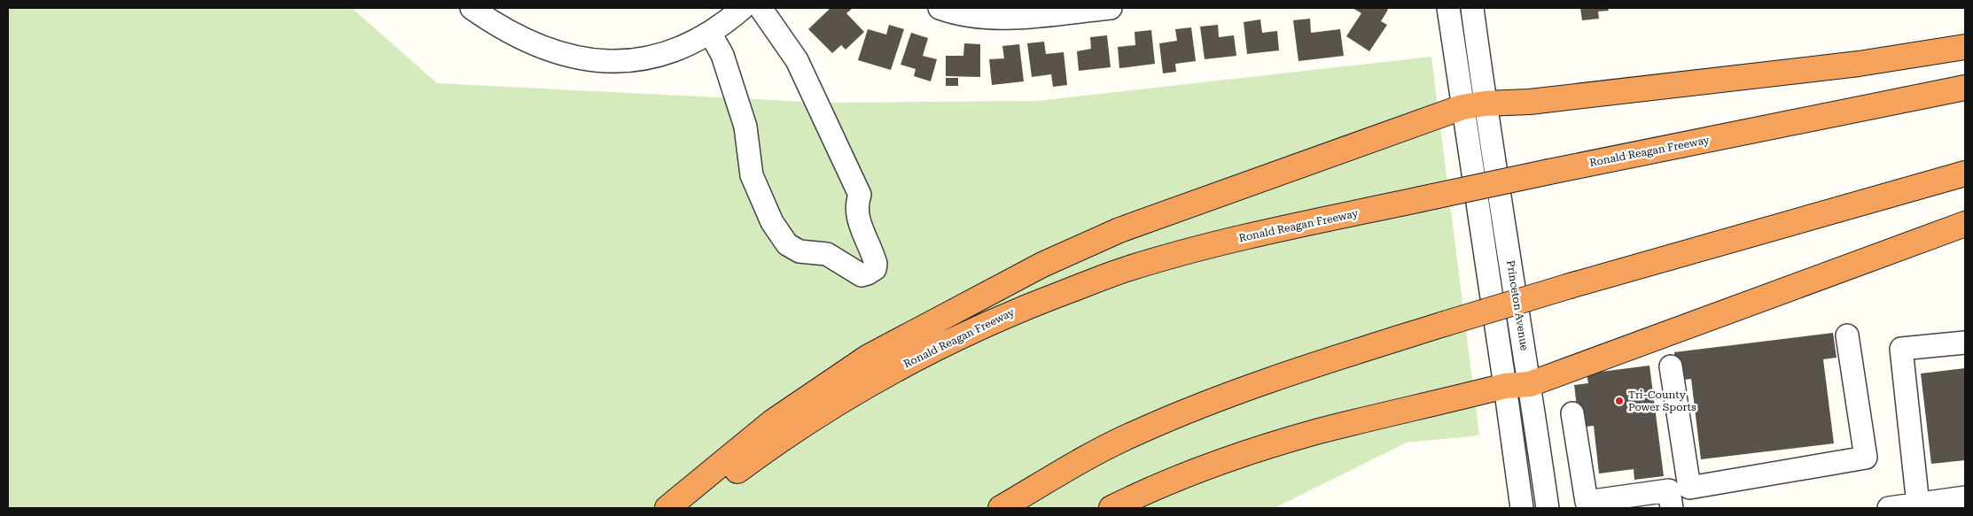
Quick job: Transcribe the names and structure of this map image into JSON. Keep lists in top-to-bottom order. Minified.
{"streets":{"highway":["Ronald Reagan Freeway"],"street":["Princeton Avenue"]},"places":["Tri-County Power Sports"]}
